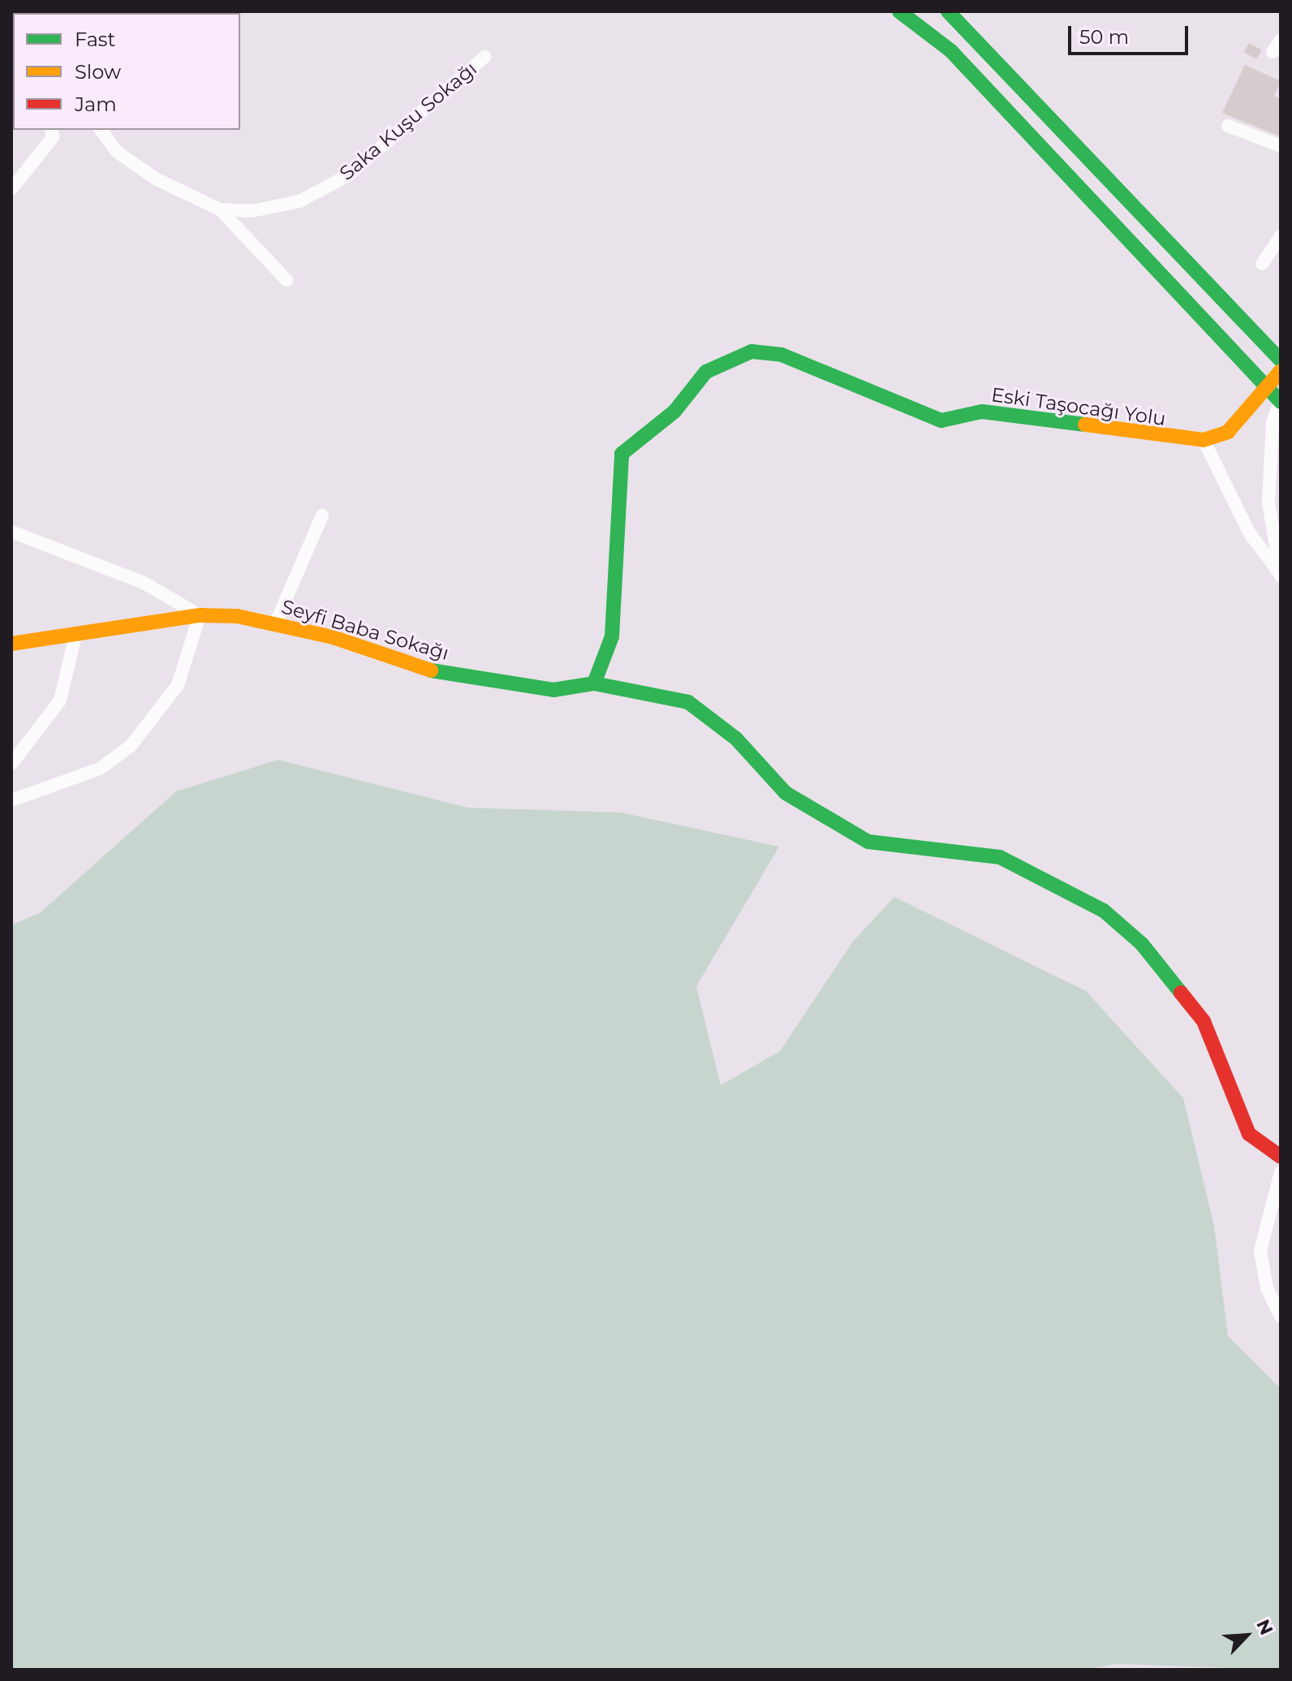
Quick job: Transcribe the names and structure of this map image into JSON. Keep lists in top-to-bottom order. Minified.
{"streets":{"main road":["Eski Taşocağı Yolu","Seyfi Baba Sokağı"],"street":["Saka Kuşu Sokağı"]},"crossings":[["Eski Taşocağı Yolu","Seyfi Baba Sokağı"]],"legend":["Fast","Slow","Jam"],"scale_bar":"50 m","north":"top right"}
